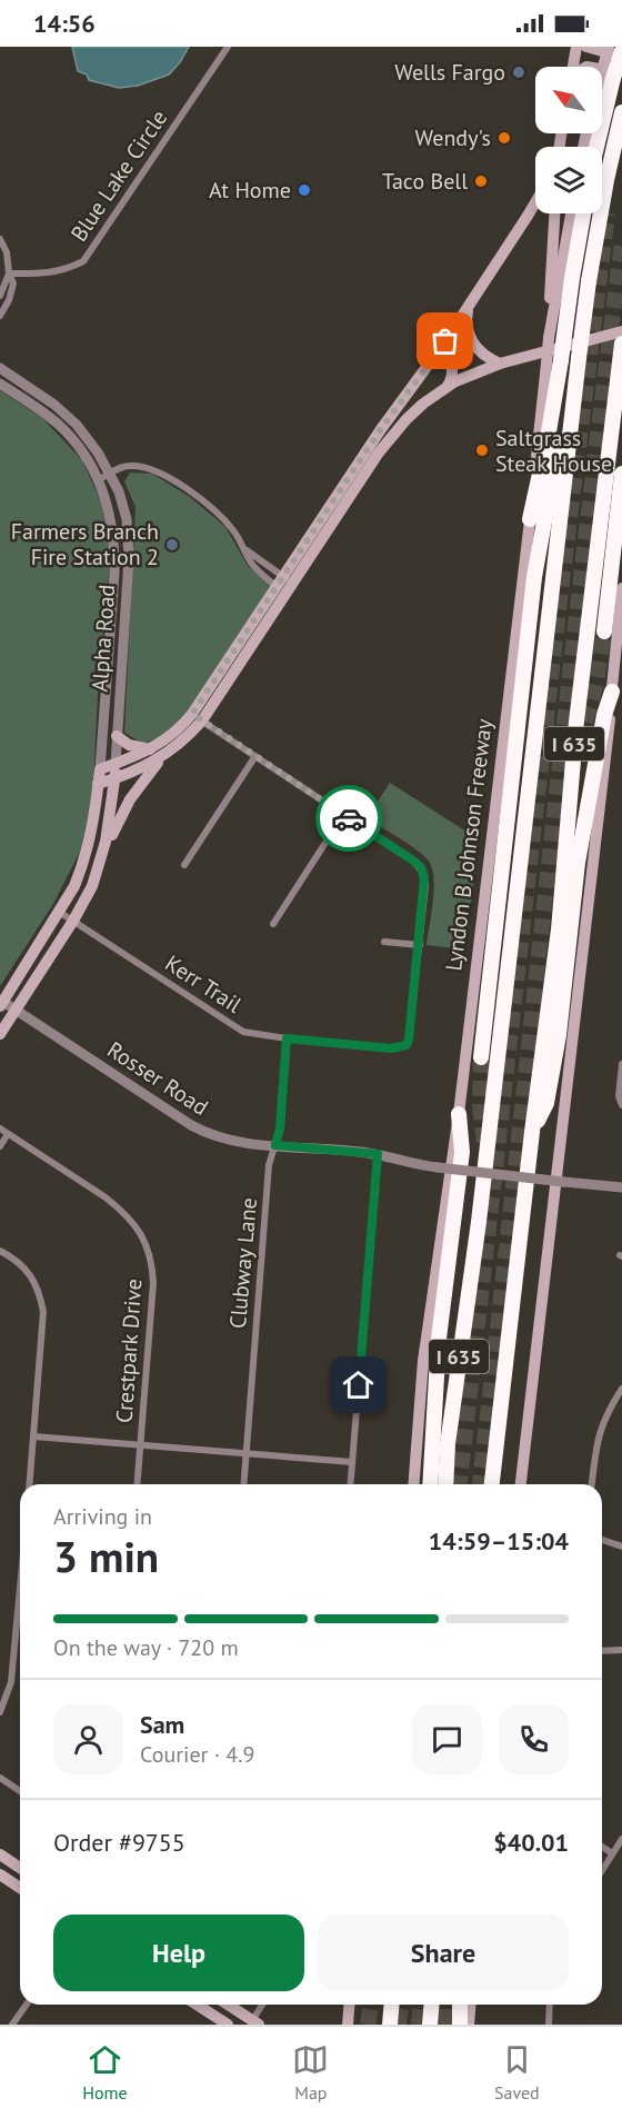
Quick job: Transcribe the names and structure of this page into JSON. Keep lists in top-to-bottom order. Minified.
{"streets":{"highway":["I 635"],"main road":["Lyndon B Johnson Freeway"],"street":["Blue Lake Circle","Alpha Road","Kerr Trail","Rosser Road","Clubway Lane","Crestpark Drive"]},"crossings":[["Kerr Trail","Clubway Lane"],["Rosser Road","Clubway Lane"]],"places":["Wells Fargo","Wendy's","Taco Bell","At Home","Saltgrass Steak House","Farmers Branch Fire Station 2"],"north":"top left","page":{"status":"14:56","heading":["3 min","Arriving in","14:59–15:04"],"panel":["Sam","Courier · 4.9","Order #9755","$40.01"],"bar":"On the way · 720 m","buttons":["Help","Share"],"tabs":["Home","Map","Saved"]}}
